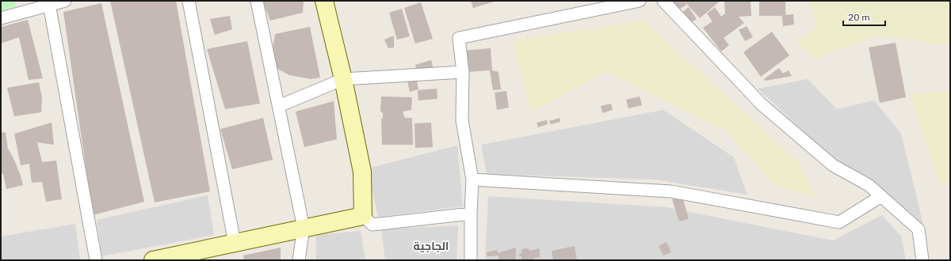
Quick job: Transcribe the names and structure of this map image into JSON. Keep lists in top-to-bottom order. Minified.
{"districts":["الجاجية"],"scale_bar":"20 m"}
